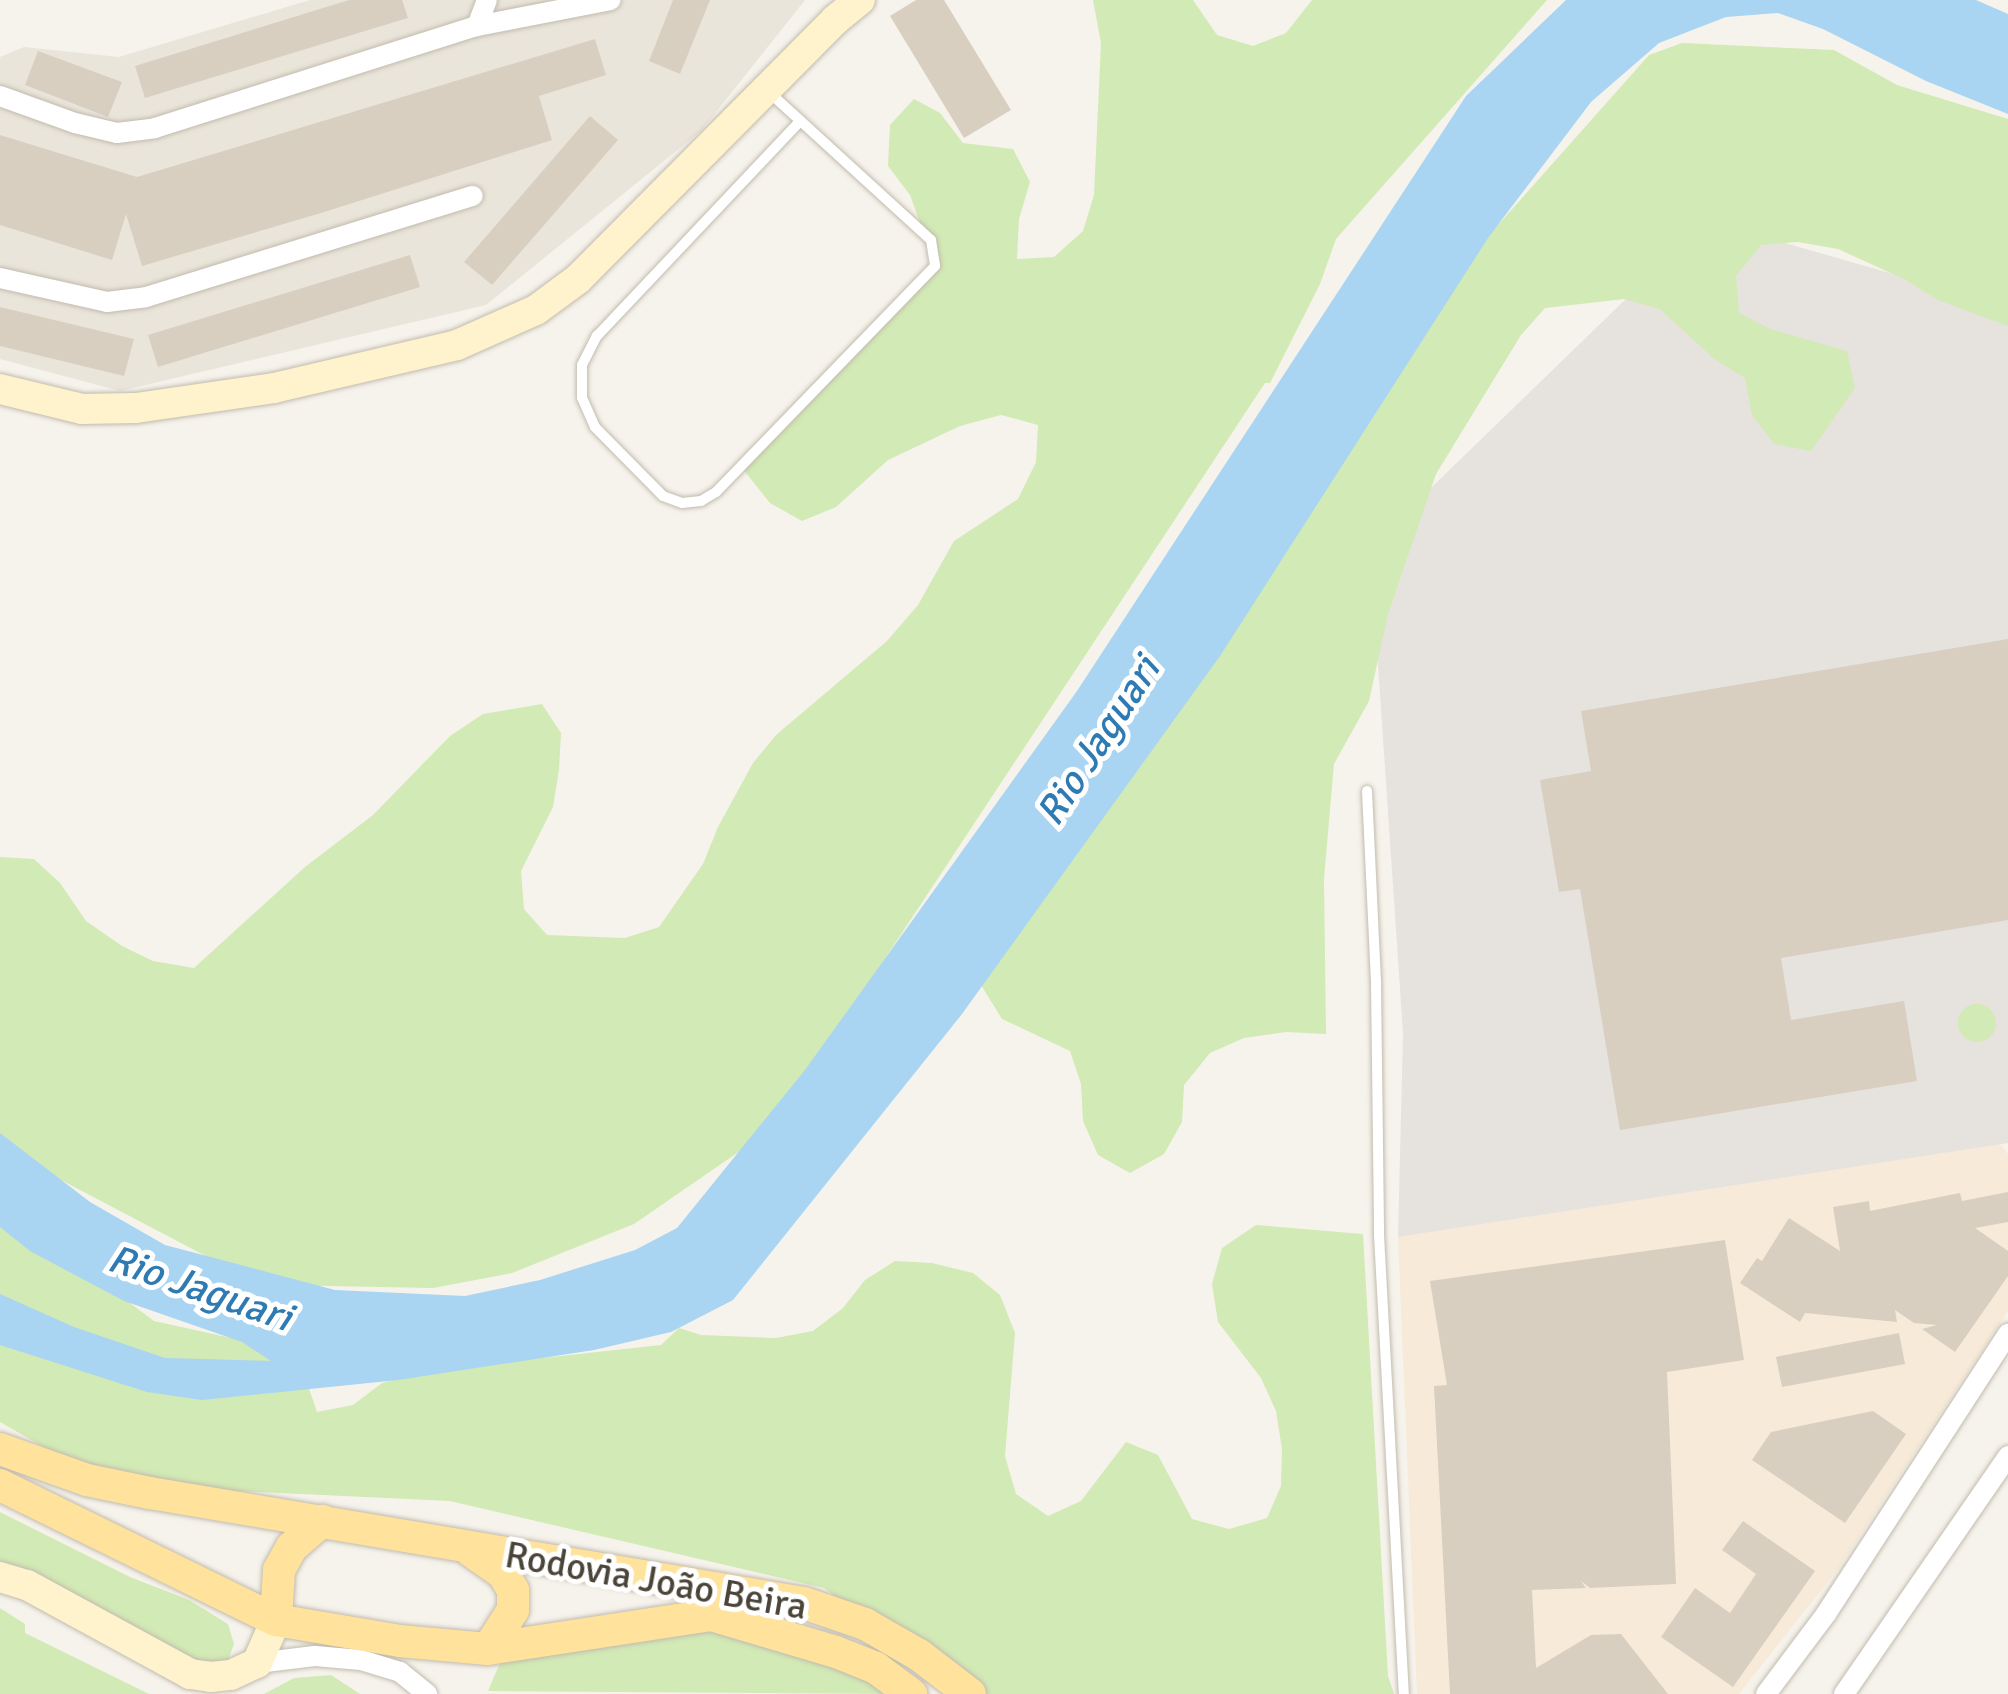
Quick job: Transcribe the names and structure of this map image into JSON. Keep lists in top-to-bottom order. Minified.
{"streets":{"main road":["Rodovia João Beira"]},"water":["Rio Jaguari"]}
